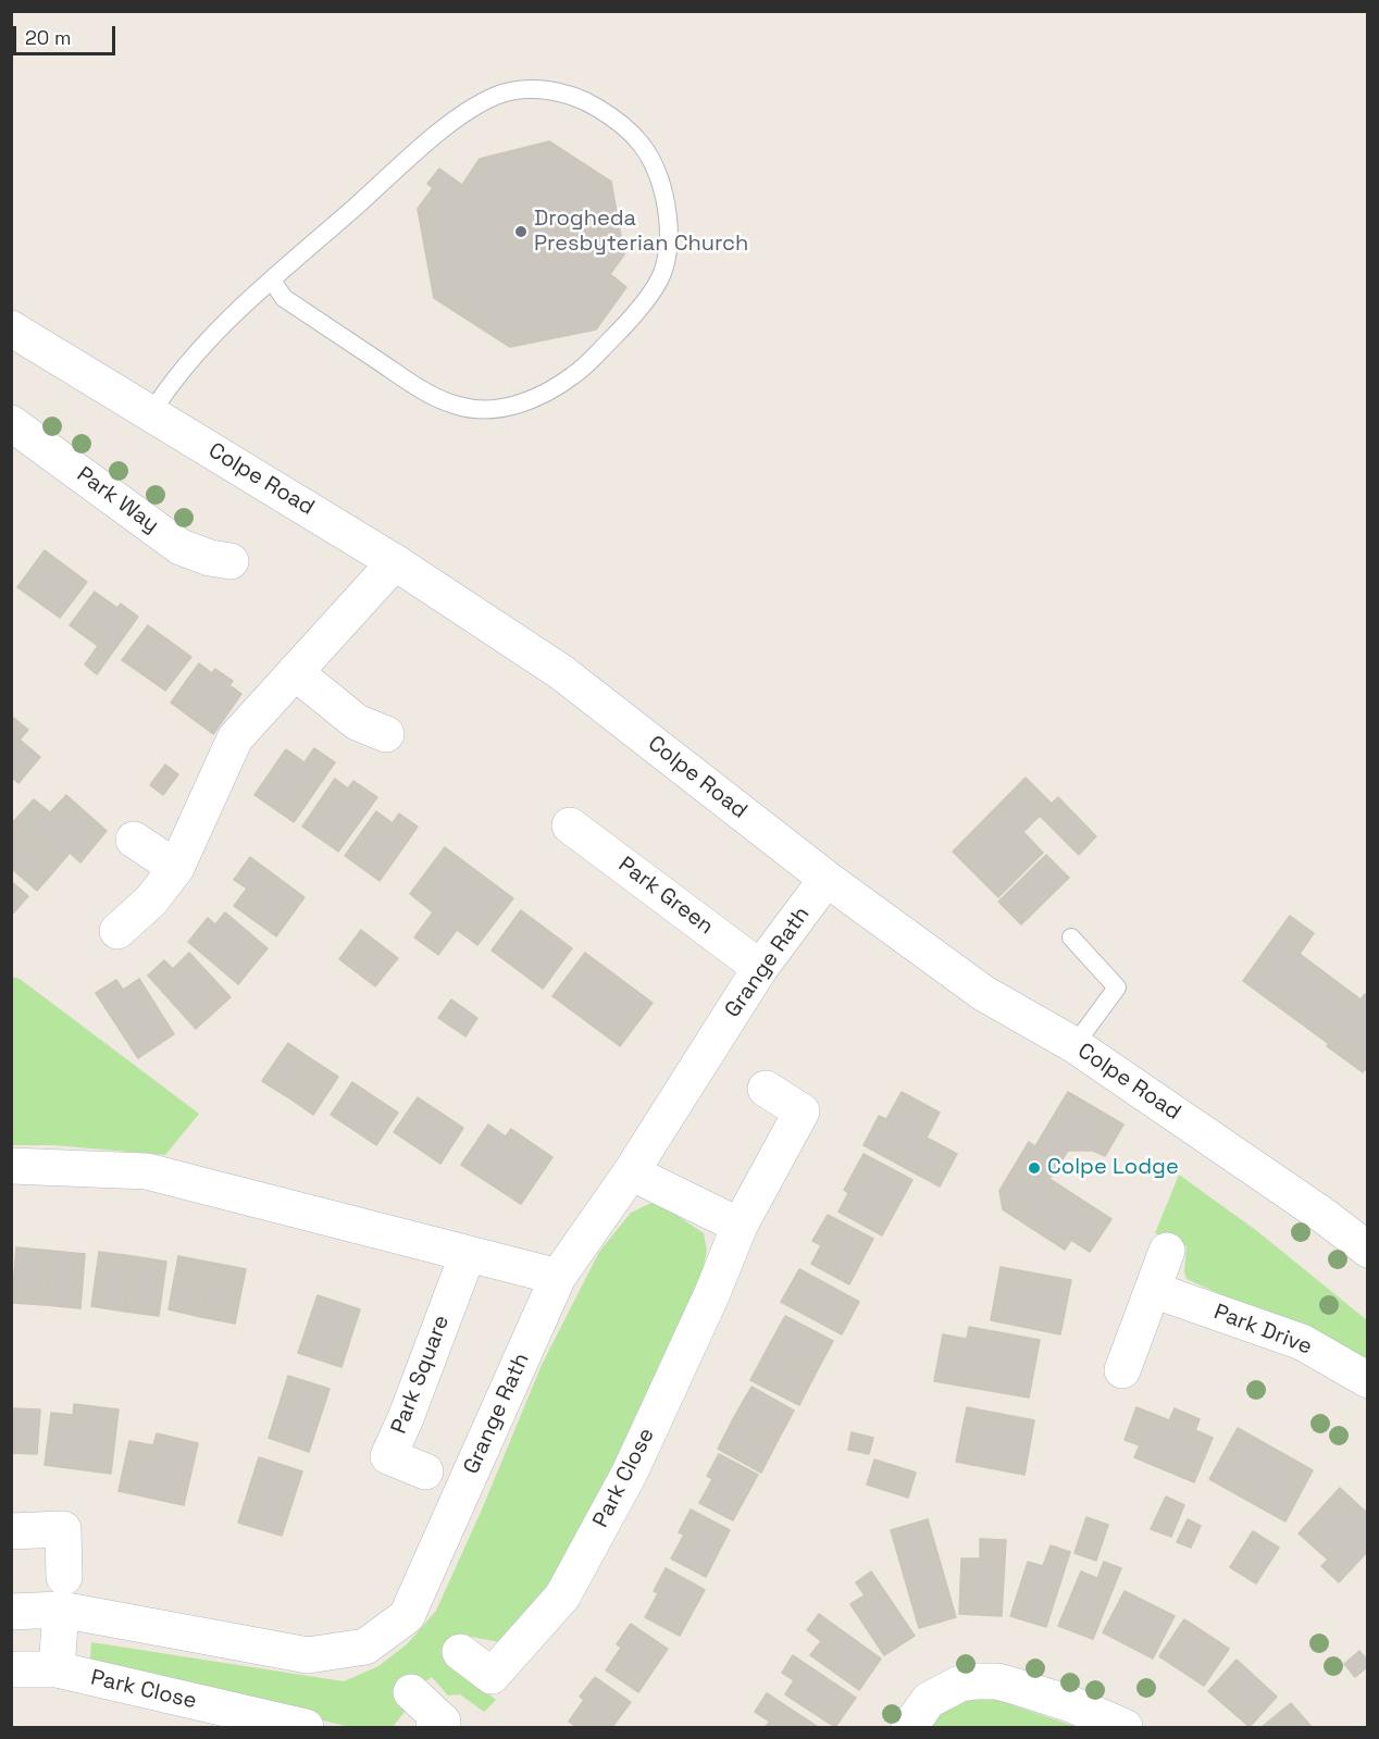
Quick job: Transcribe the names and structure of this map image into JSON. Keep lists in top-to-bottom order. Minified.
{"streets":{"street":["Colpe Road","Park Way","Park Green","Grange Rath","Park Drive","Park Square","Park Close"]},"crossings":[["Colpe Road","Grange Rath"],["Park Green","Grange Rath"]],"places":["Drogheda Presbyterian Church","Colpe Lodge"],"scale_bar":"20 m"}
